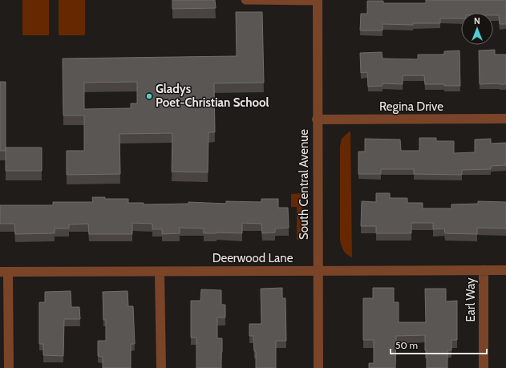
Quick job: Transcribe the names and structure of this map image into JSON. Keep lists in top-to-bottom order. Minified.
{"streets":{"street":["Regina Drive","South Central Avenue","Deerwood Lane","Earl Way"]},"crossings":[["Regina Drive","South Central Avenue"],["South Central Avenue","Deerwood Lane"],["Deerwood Lane","Earl Way"]],"places":["Gladys Poet-Christian School"],"scale_bar":"50 m","north":"top"}
